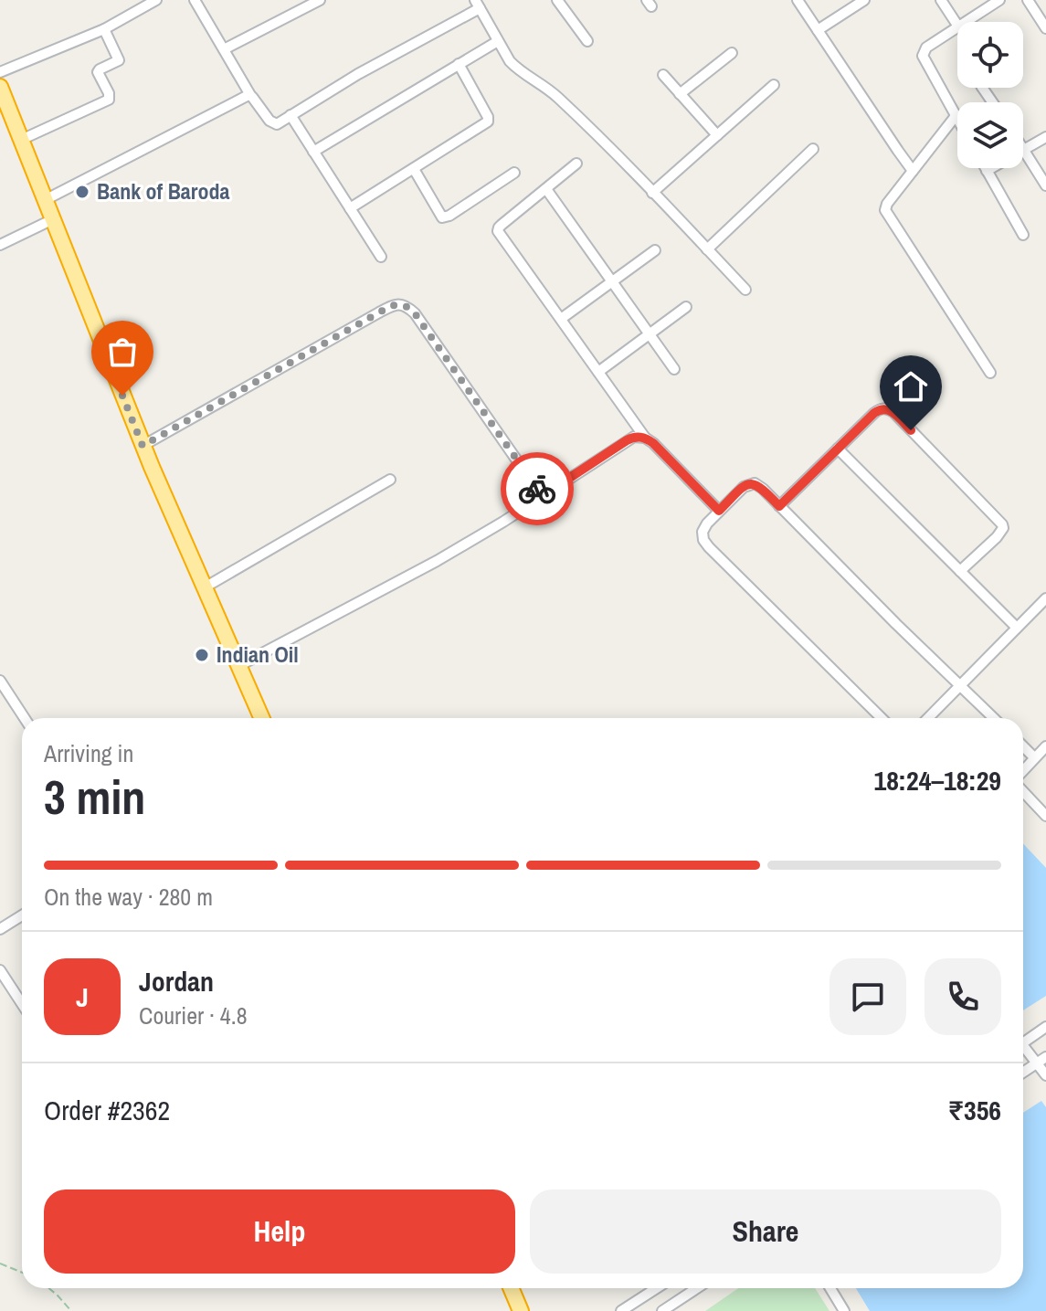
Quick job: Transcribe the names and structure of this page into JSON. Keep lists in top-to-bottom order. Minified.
{"places":["Bank of Baroda","Indian Oil"],"page":{"heading":["3 min","Arriving in","18:24–18:29"],"panel":["Jordan","Courier · 4.8","Order #2362","₹356"],"bar":"On the way · 280 m","round":"J","buttons":["Help","Share"]}}
